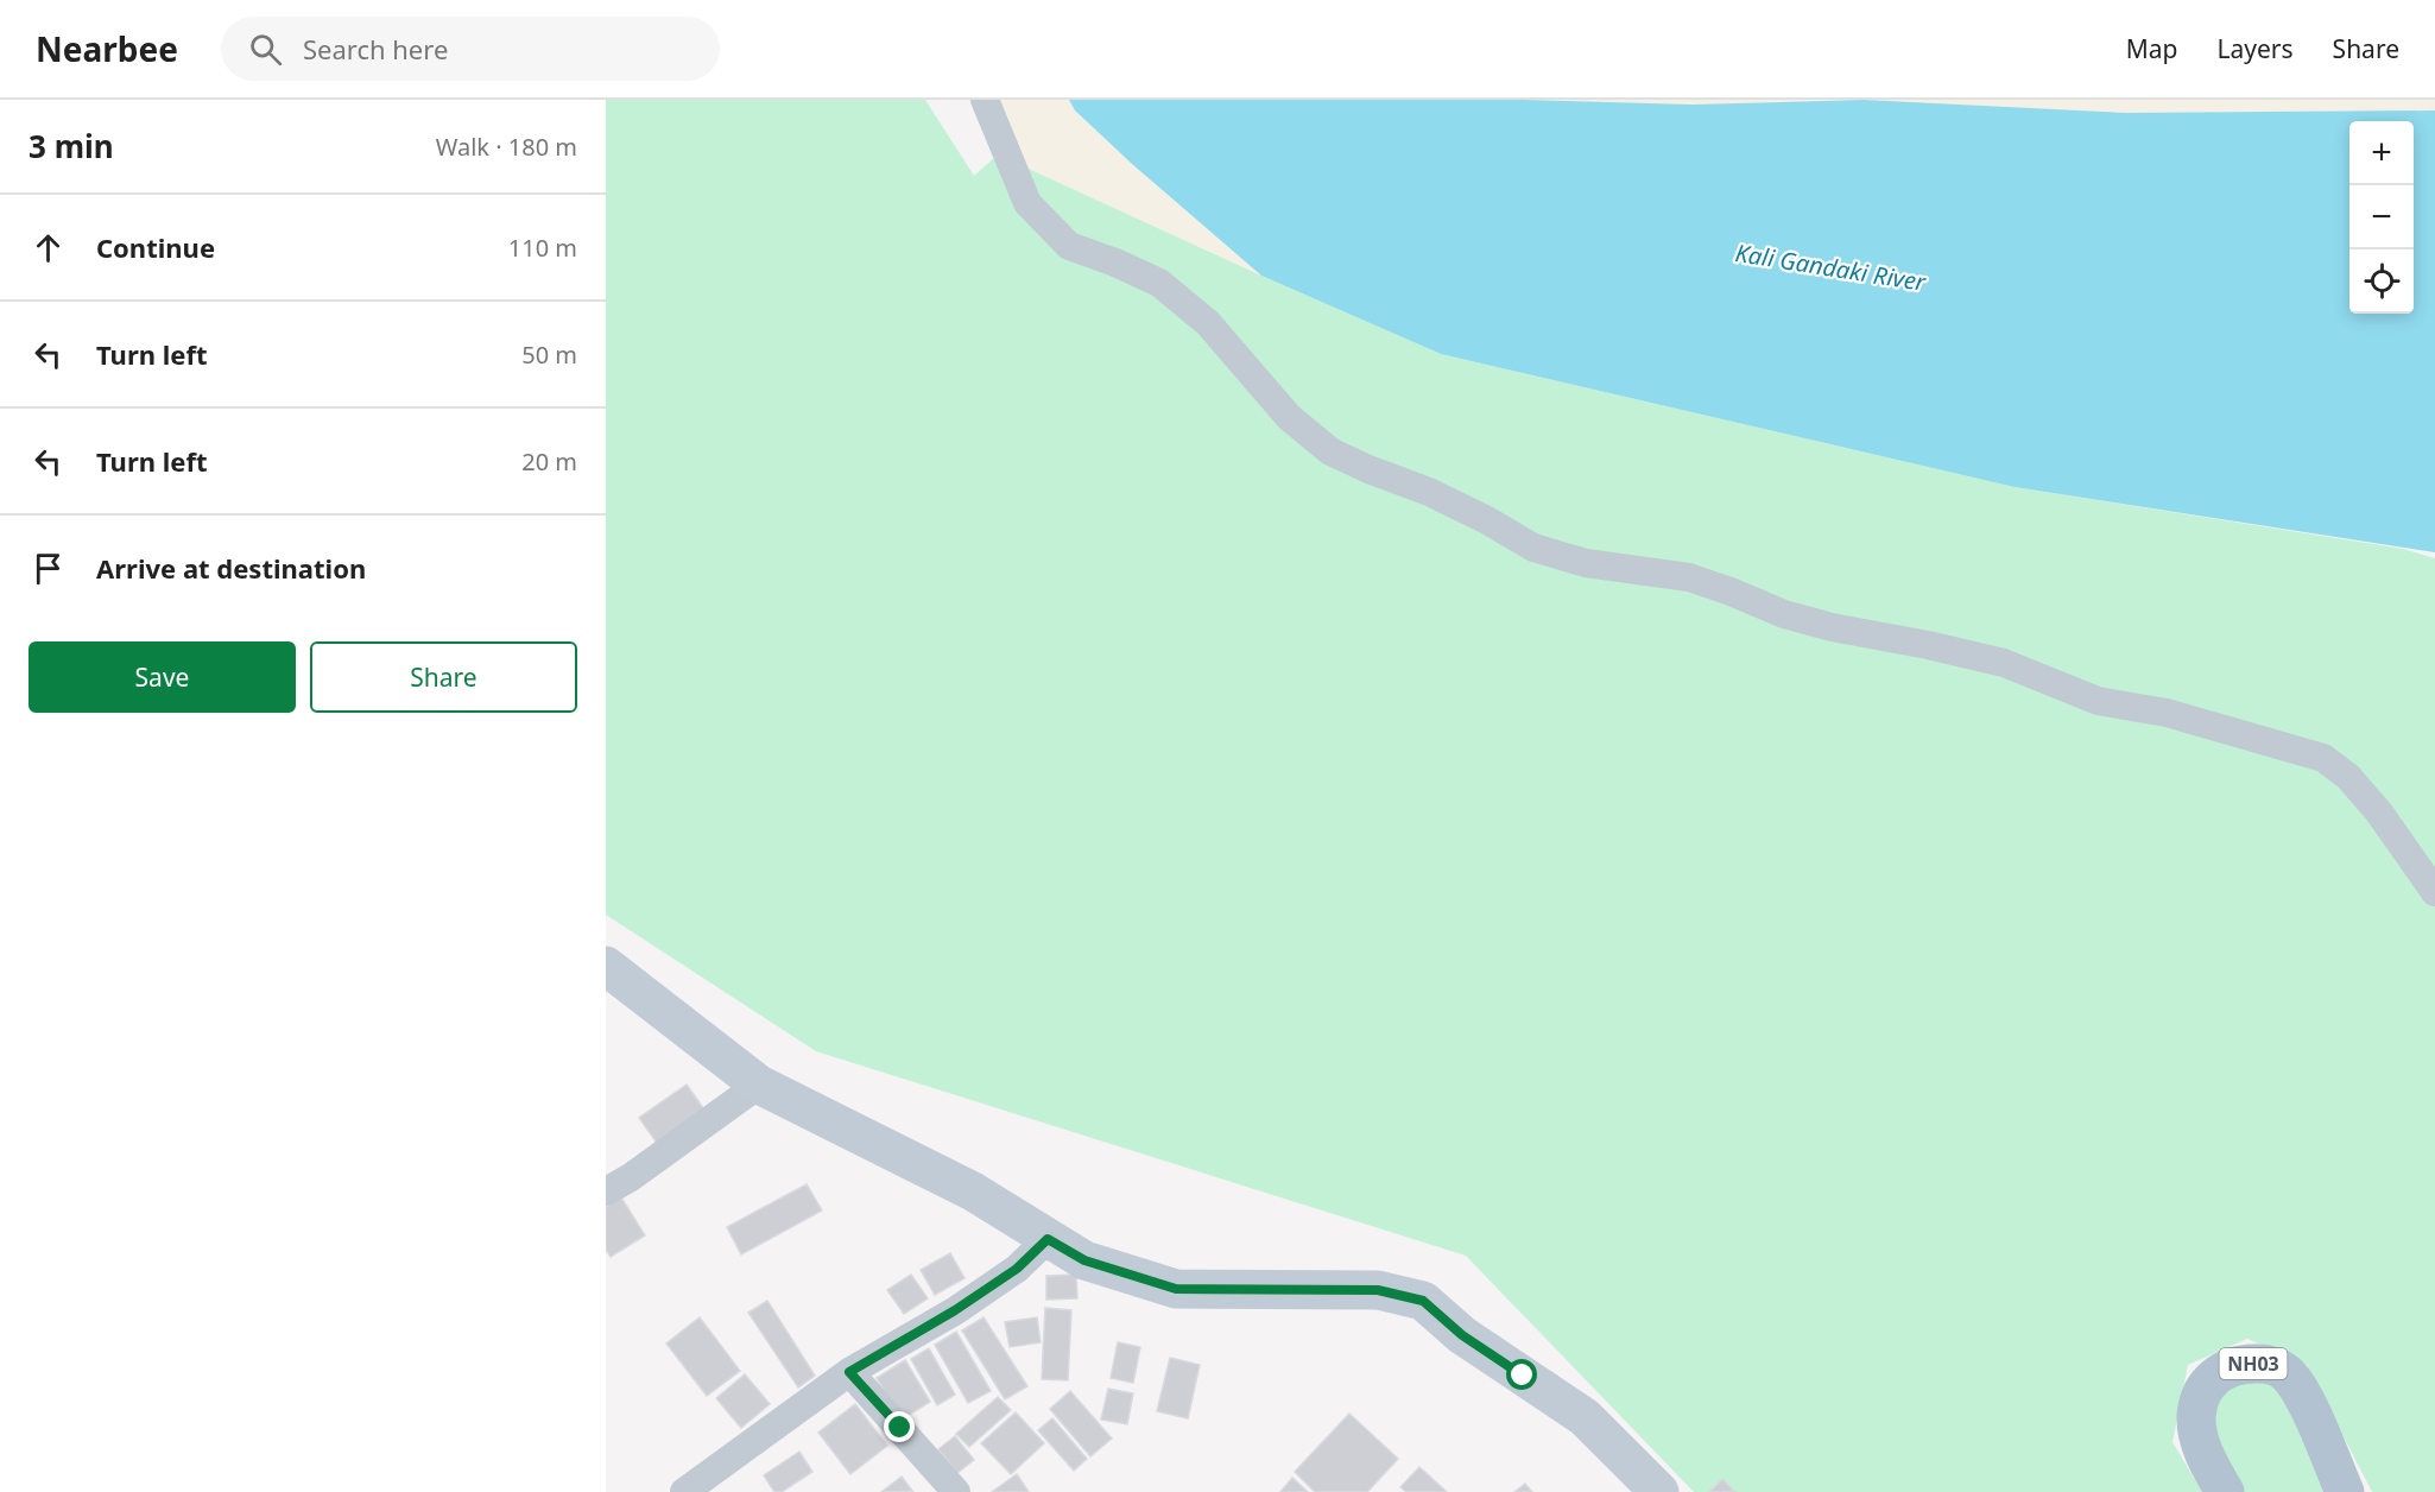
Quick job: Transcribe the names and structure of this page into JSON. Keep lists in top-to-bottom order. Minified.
{"streets":{"main road":["NH03"]},"water":["Kali Gandaki River"],"page":{"header":"Nearbee","search":"Search here","nav":["Map","Layers","Share"],"heading":["3 min","Walk · 180 m"],"map_buttons":["+","−"],"list":[["Continue","110 m"],["Turn left","50 m"],["Turn left","20 m"],"Arrive at destination"],"buttons":["Save","Share"]}}
